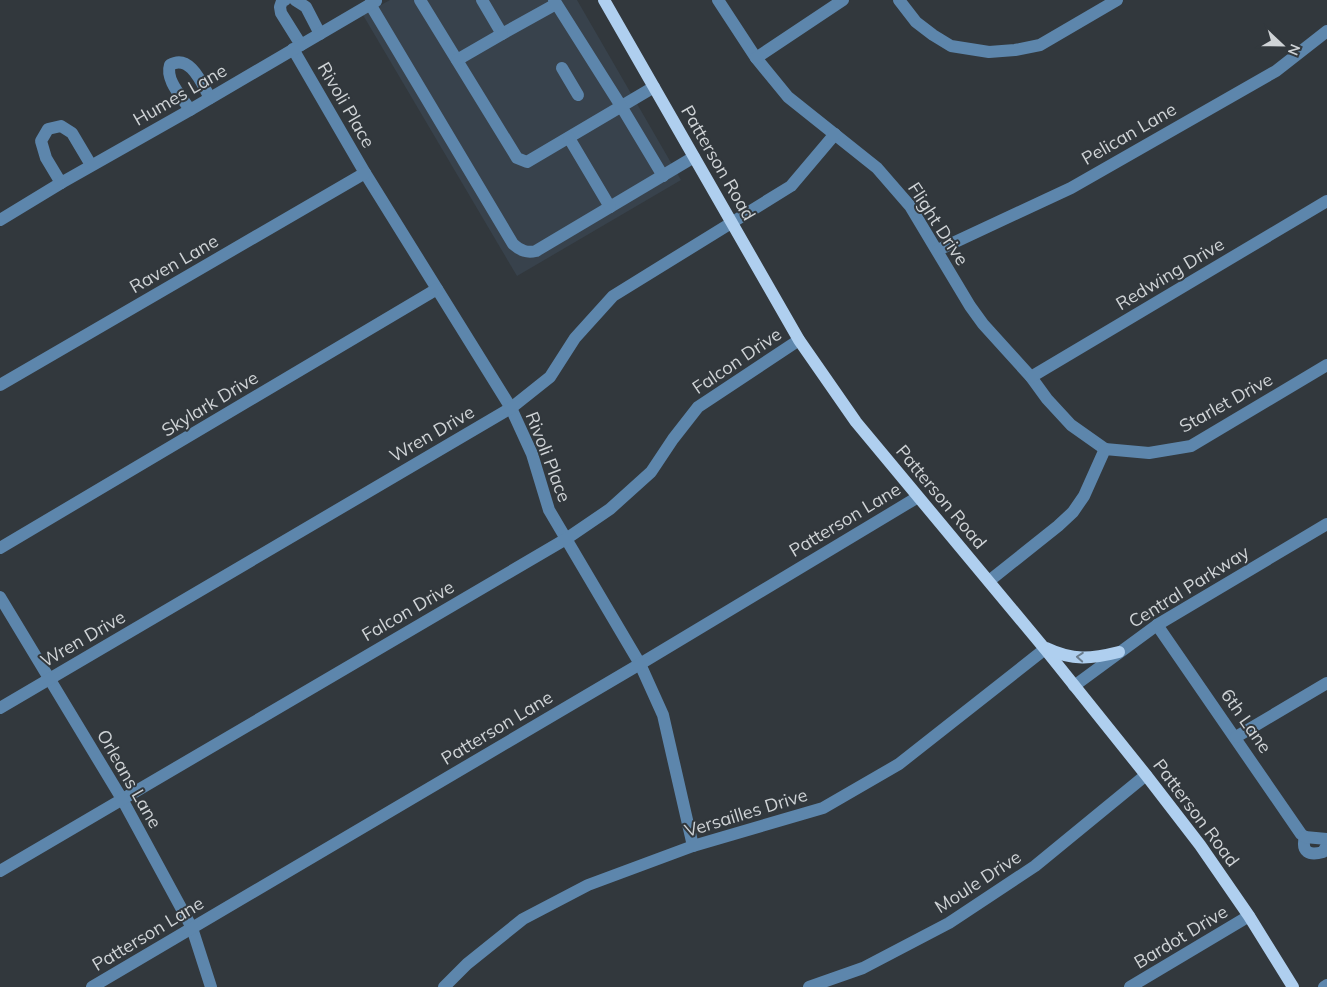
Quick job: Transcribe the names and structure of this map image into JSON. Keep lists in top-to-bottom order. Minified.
{"streets":{"main road":["Patterson Road"],"street":["Humes Lane","Rivoli Place","Pelican Lane","Flight Drive","Raven Lane","Redwing Drive","Falcon Drive","Starlet Drive","Skylark Drive","Wren Drive","Patterson Lane","Central Parkway","6th Lane","Orleans Lane","Versailles Drive","Moule Drive","Bardot Drive"]},"crossings":[["Humes Lane","Rivoli Place"],["Rivoli Place","Raven Lane"],["Rivoli Place","Falcon Drive"],["Rivoli Place","Skylark Drive"],["Rivoli Place","Wren Drive"],["Rivoli Place","Patterson Lane"],["Rivoli Place","Versailles Drive"],["Pelican Lane","Flight Drive"],["Patterson Road","Falcon Drive"],["Patterson Road","Wren Drive"],["Patterson Road","Patterson Lane"],["Patterson Road","Central Parkway"],["Patterson Road","Versailles Drive"],["Patterson Road","Moule Drive"],["Patterson Road","Bardot Drive"],["Flight Drive","Redwing Drive"],["Flight Drive","Starlet Drive"],["Flight Drive","Wren Drive"],["Falcon Drive","Orleans Lane"],["Wren Drive","Orleans Lane"],["Patterson Lane","Orleans Lane"],["Central Parkway","6th Lane"]],"north":"right"}
